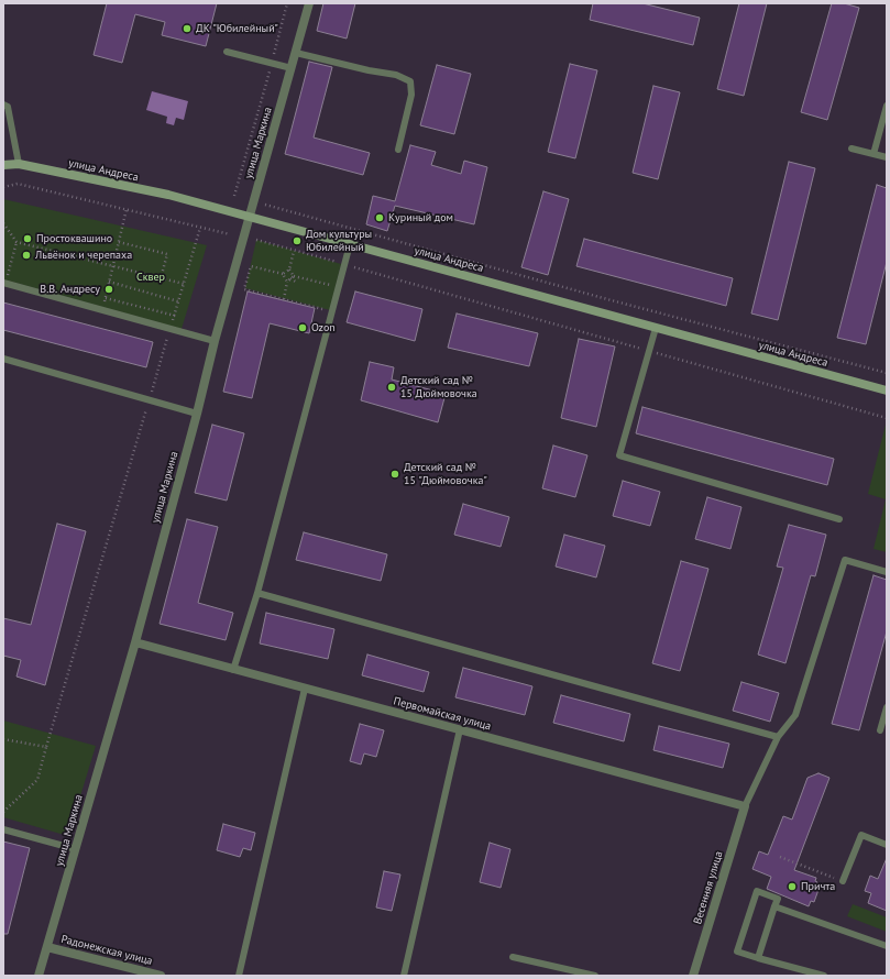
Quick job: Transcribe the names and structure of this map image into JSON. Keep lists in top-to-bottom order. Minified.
{"streets":{"street":["улица Маркина","улица Андреса","Первомайская улица","Весенняя улица","Радонежская улица"]},"crossings":[["улица Маркина","улица Андреса"],["улица Маркина","Первомайская улица"],["улица Маркина","Радонежская улица"],["Первомайская улица","Весенняя улица"]],"parks":["Сквер"],"places":["ДК \"Юбилейный\"","Куриный дом","Простоквашино","Дом культуры Юбилейный","Львёнок и черепаха","В.В. Андресу","Ozon","Детский сад № 15 Дюймовочка","Детский сад № 15 \"Дюймовочка\"","Причта"]}
